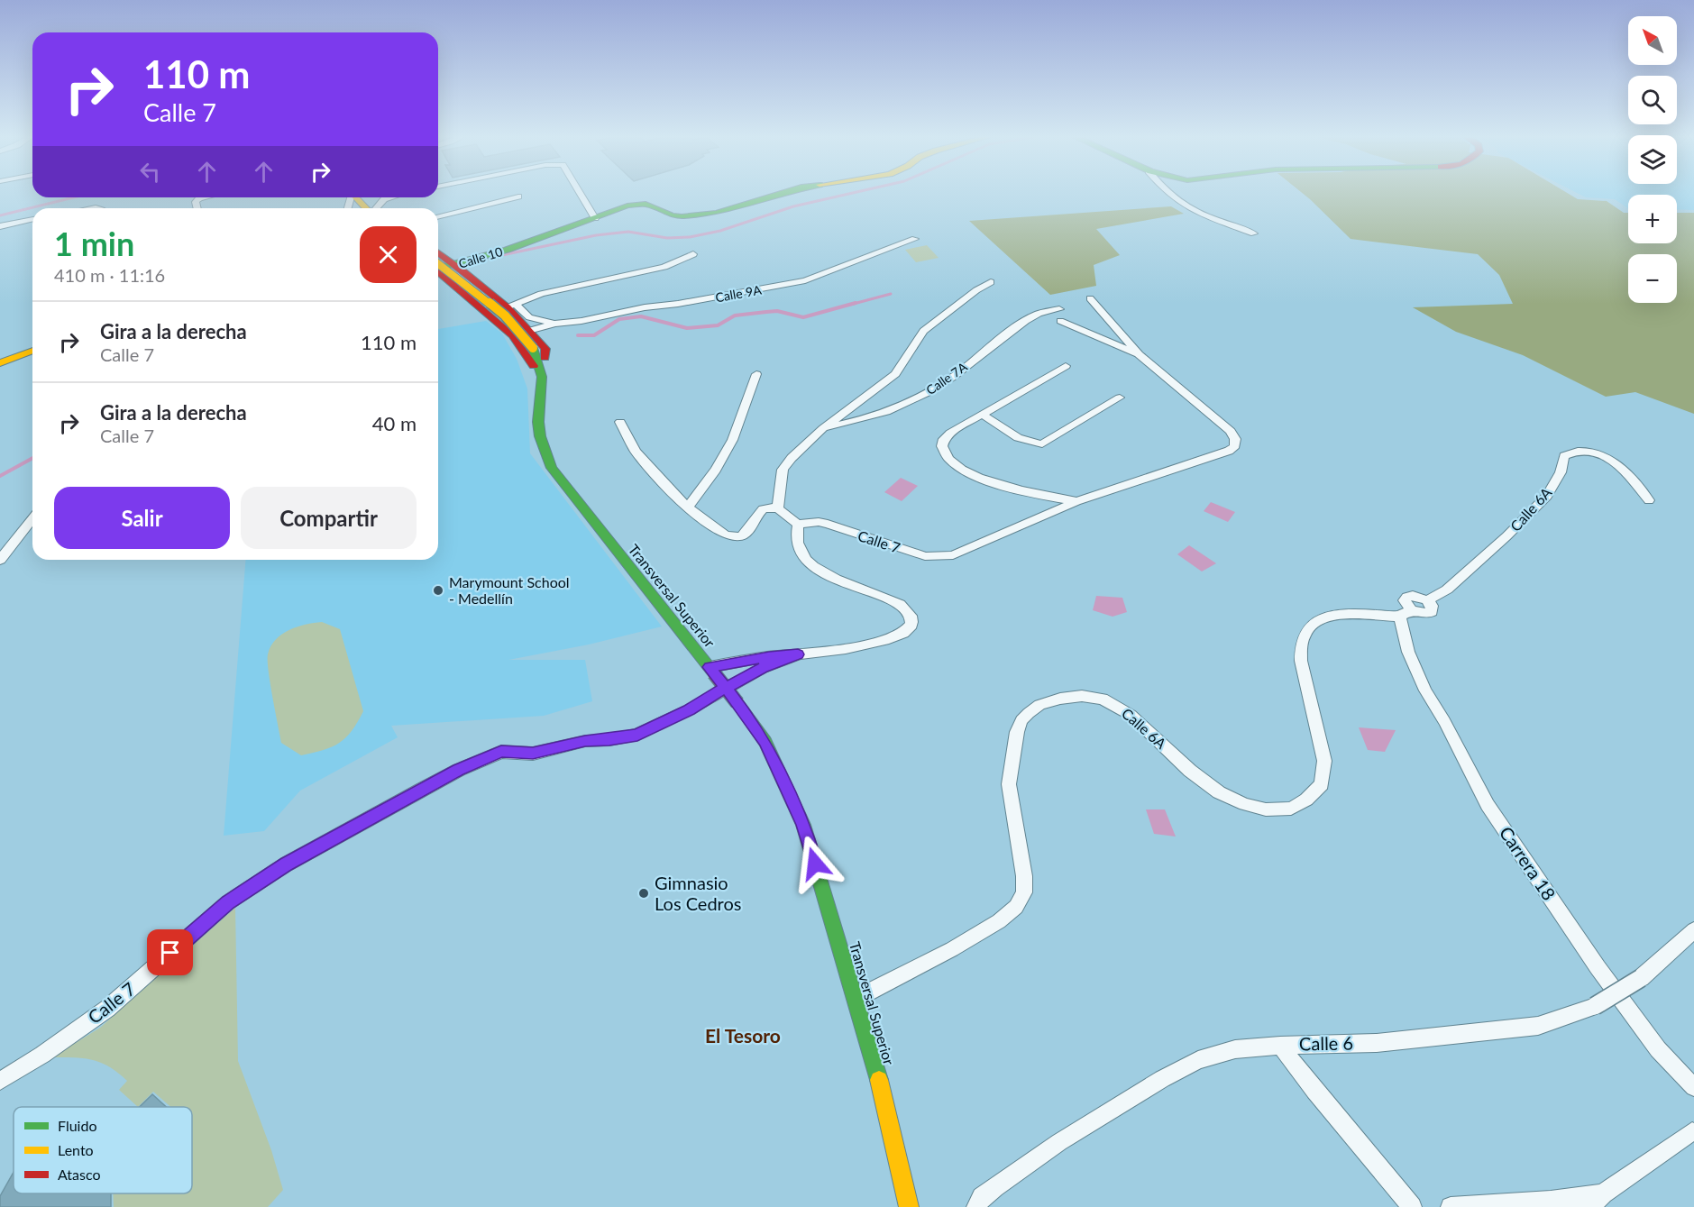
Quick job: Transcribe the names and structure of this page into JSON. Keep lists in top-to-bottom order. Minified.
{"streets":{"main road":["Calle 10","Transversal Superior"],"street":["Calle 9A","Calle 7A","Calle 6A","Calle 7","Carrera 18","Calle 6"]},"crossings":[["Calle 6A","Transversal Superior"],["Calle 6A","Carrera 18"],["Calle 7","Transversal Superior"]],"districts":["El Tesoro"],"places":["Marymount School - Medellín","Gimnasio Los Cedros"],"legend":["Fluido","Lento","Atasco"],"north":"top left","page":{"map_buttons":["+","−"],"turn":["110 m","Calle 7"],"heading":["1 min","410 m · 11:16"],"list":[{"name":"Gira a la derecha","note":"Calle 7","value":"110 m"},{"name":"Gira a la derecha","note":"Calle 7","value":"40 m"}],"buttons":["Salir","Compartir"]}}
